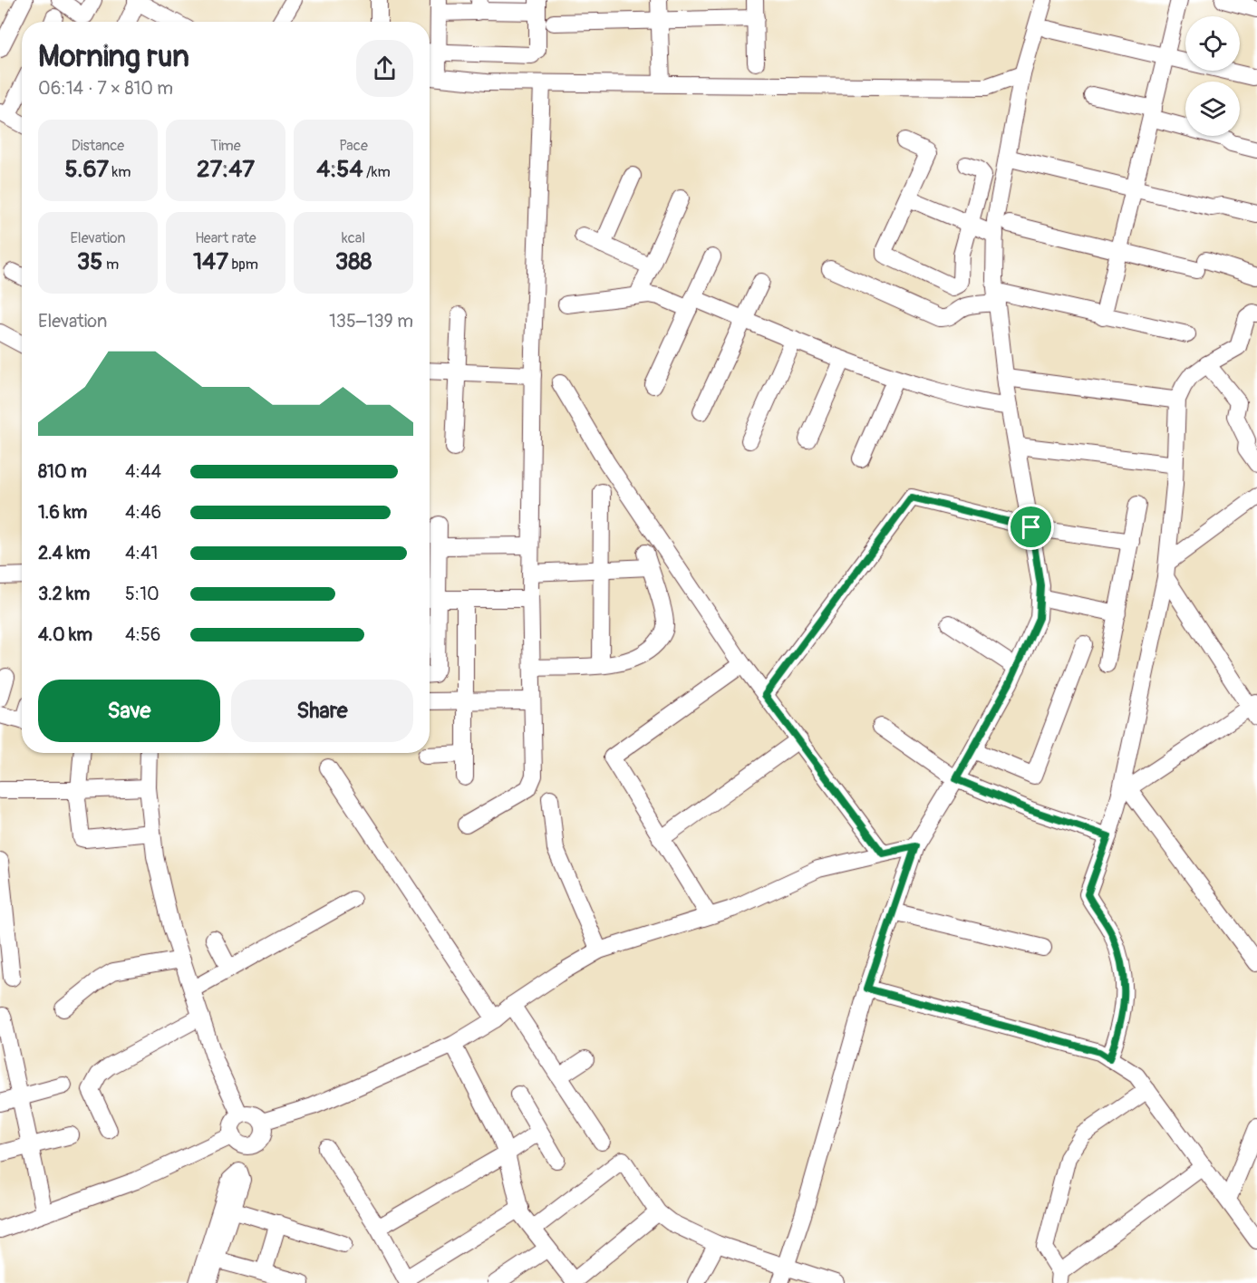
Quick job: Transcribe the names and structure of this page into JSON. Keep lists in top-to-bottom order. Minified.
{"page":{"heading":["Morning run","06:14 · 7 × 810 m"],"stats":[["Distance","5.67 km"],["Time","27:47"],["Pace","4:54 /km"],["Elevation","35 m"],["Heart rate","147 bpm"],["kcal","388"]],"chart":["Elevation","135–139 m"],"list":[{"name":"810 m","note":"4:44"},{"name":"1.6 km","note":"4:46"},{"name":"2.4 km","note":"4:41"},{"name":"3.2 km","note":"5:10"},{"name":"4.0 km","note":"4:56"}],"buttons":["Save","Share"]}}
